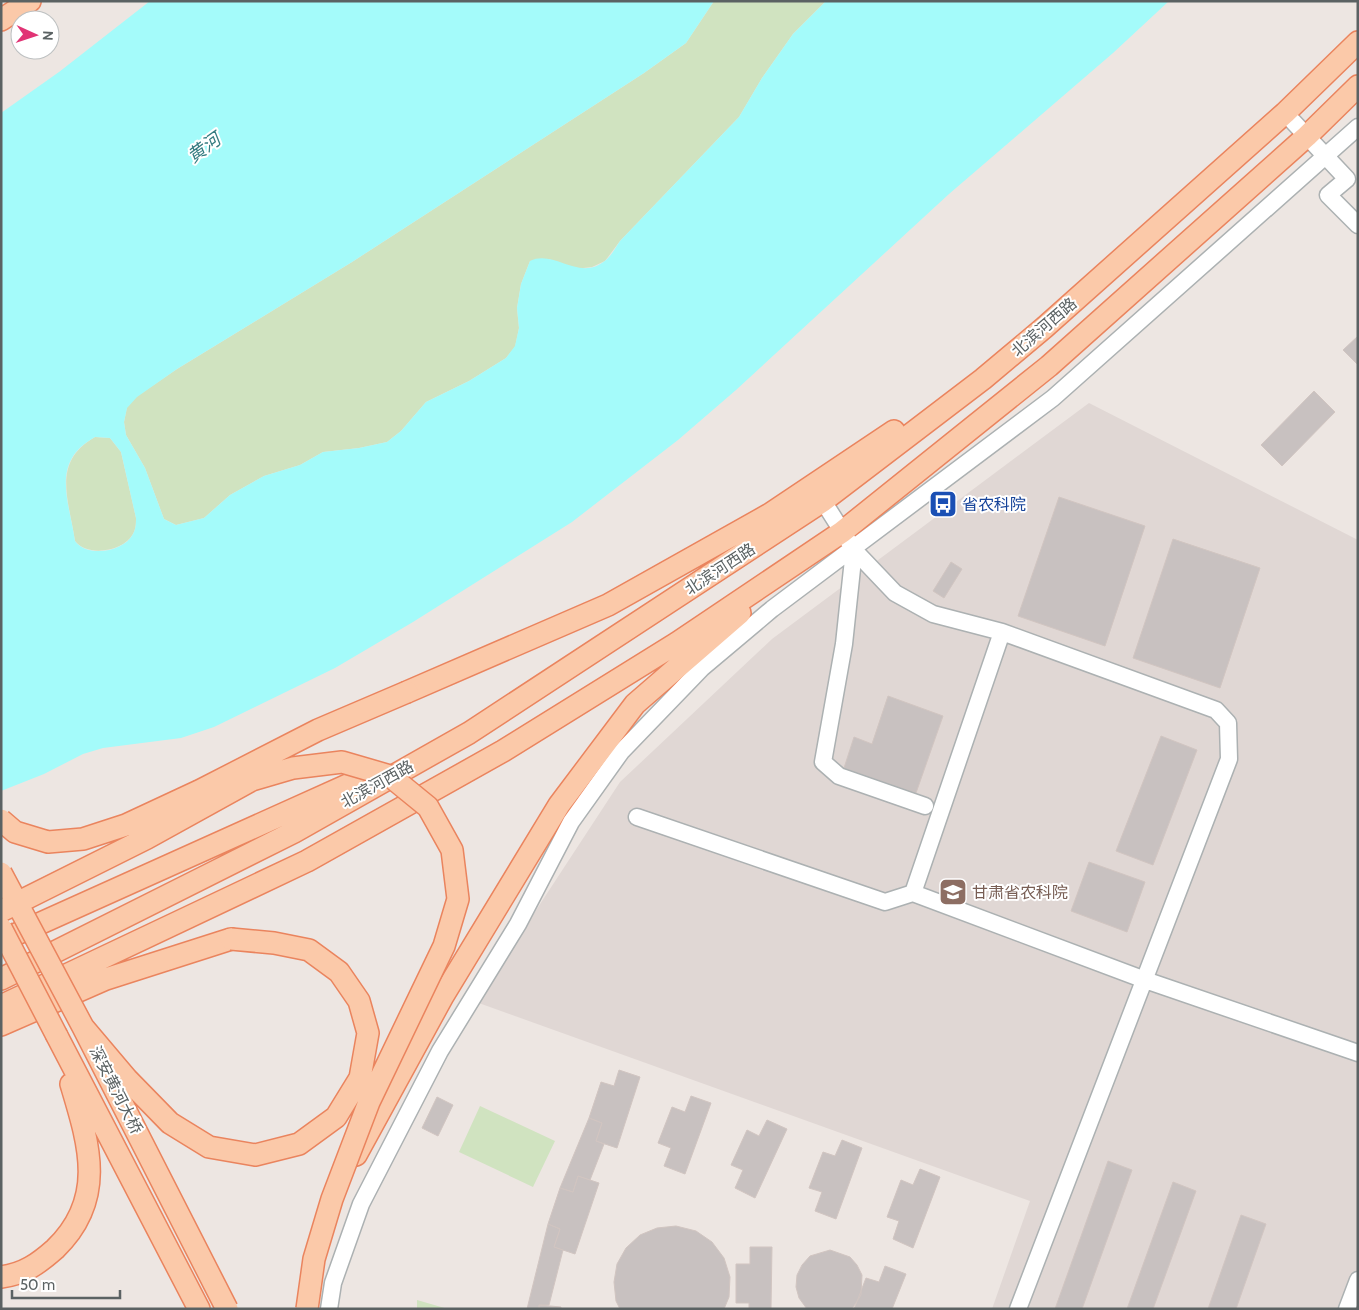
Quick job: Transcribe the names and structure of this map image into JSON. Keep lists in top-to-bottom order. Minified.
{"streets":{"main road":["北滨河西路","深安黄河大桥"]},"water":["黄河"],"places":{"bus stop":["省农科院"],"school or university":["甘肃省农科院"]},"scale_bar":"50 m","north":"right"}
